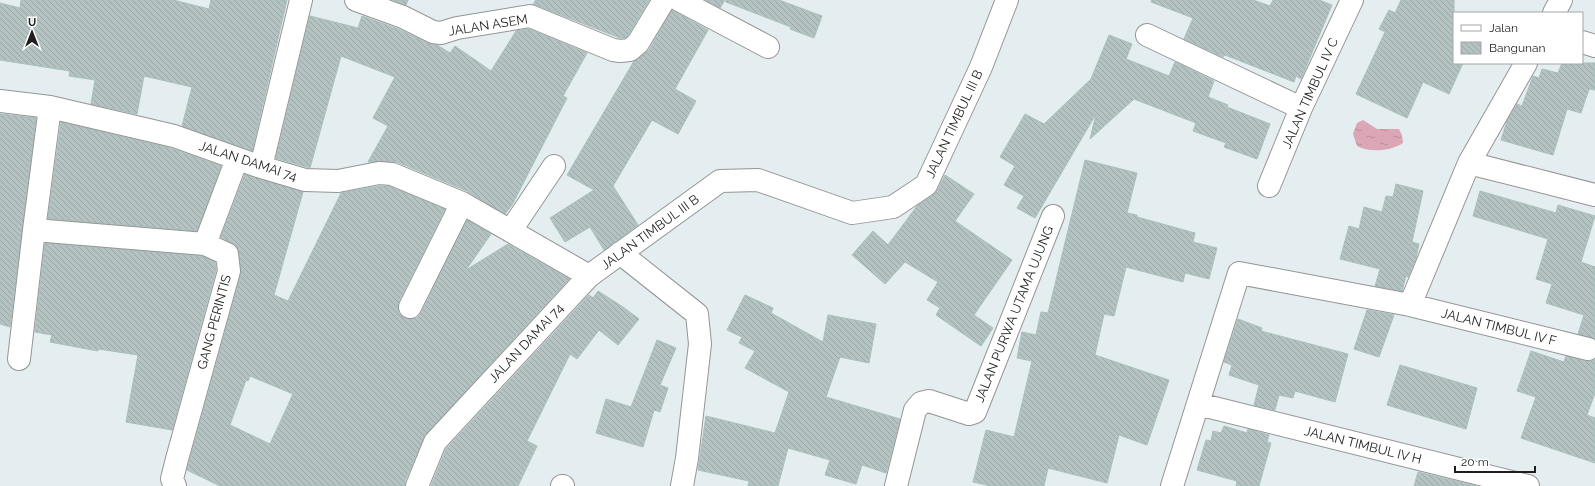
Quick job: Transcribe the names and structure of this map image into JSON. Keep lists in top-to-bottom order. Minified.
{"streets":{"street":["JALAN ASEM","JALAN TIMBUL IV C","JALAN TIMBUL III B","JALAN DAMAI 74","JALAN PURWA UTAMA UJUNG","GANG PERINTIS","JALAN TIMBUL IV F","JALAN TIMBUL IV H"]},"crossings":[["JALAN TIMBUL III B","JALAN DAMAI 74"],["JALAN TIMBUL IV F","JALAN TIMBUL IV H"]],"legend":["Jalan","Bangunan"],"scale_bar":"20 m","north":"top"}
